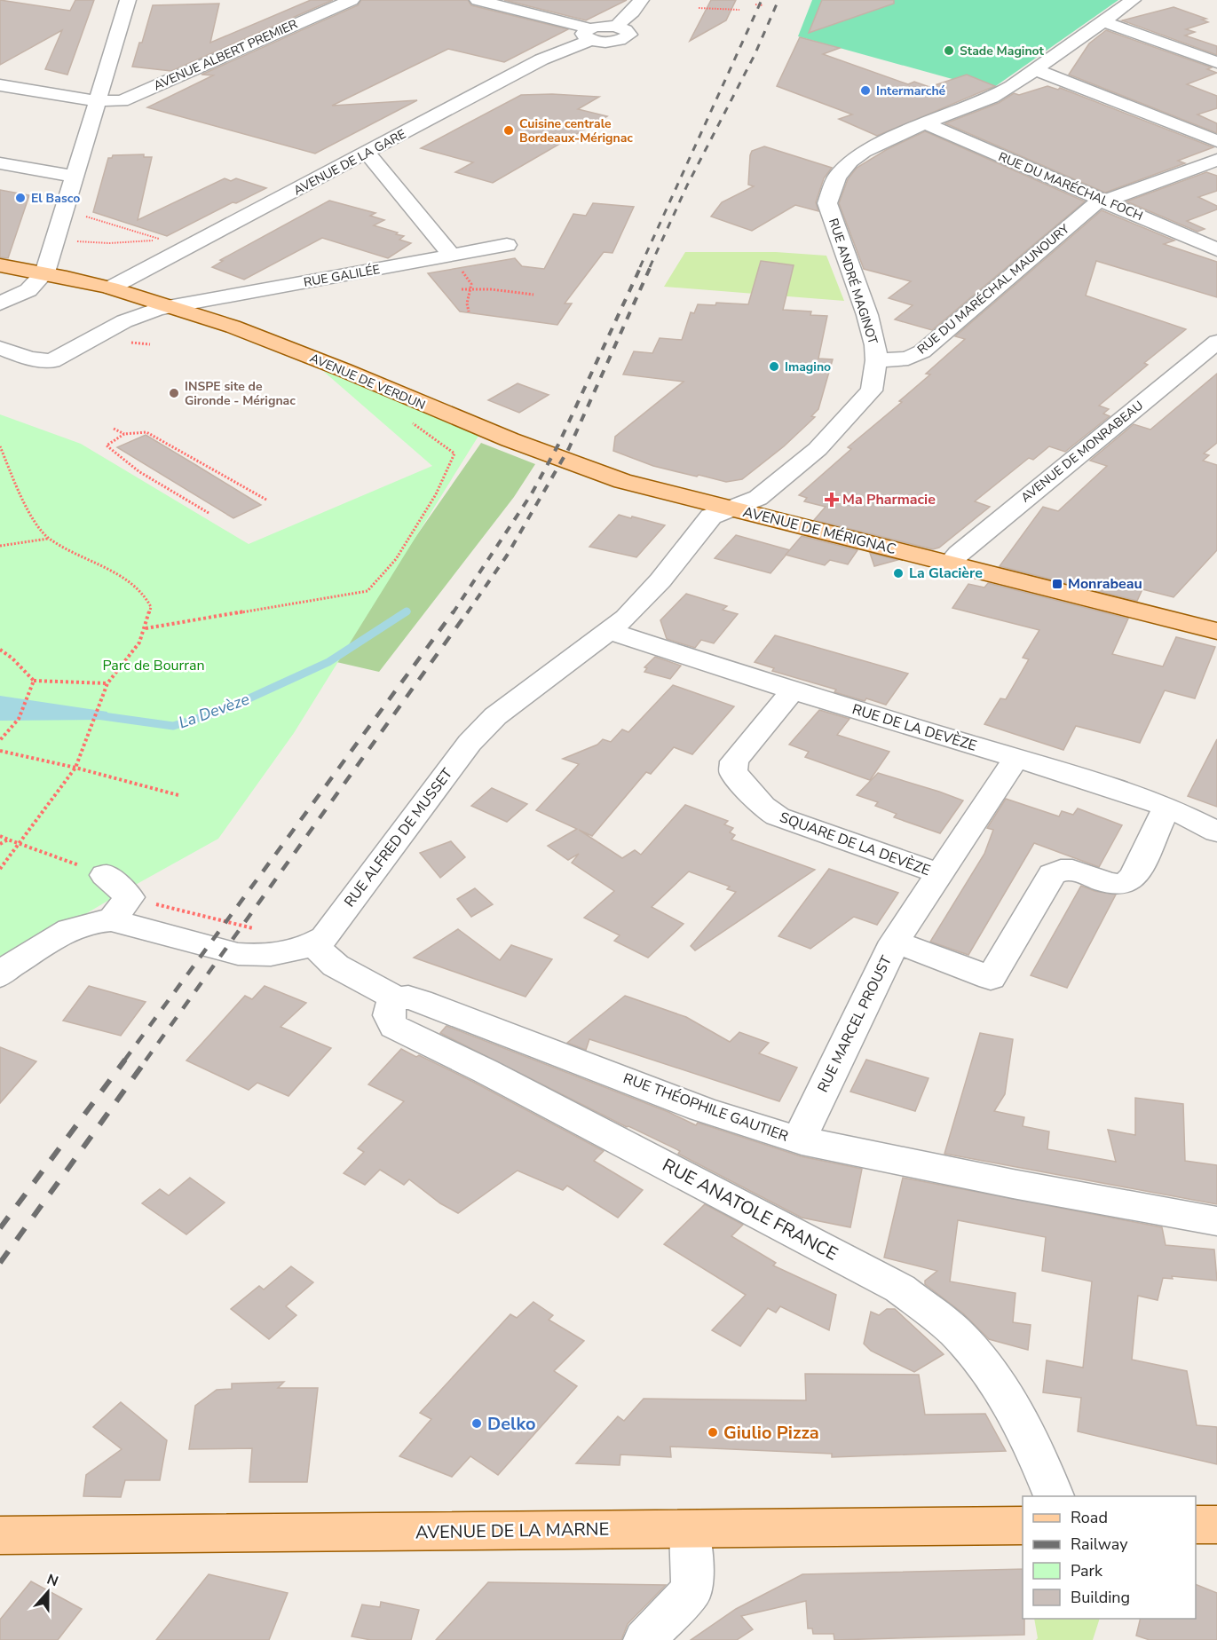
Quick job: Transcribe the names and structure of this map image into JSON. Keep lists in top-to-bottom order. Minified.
{"streets":{"main road":["AVENUE DE VERDUN","AVENUE DE MÉRIGNAC","AVENUE DE LA MARNE"],"street":["AVENUE ALBERT PREMIER","AVENUE DE LA GARE","RUE DU MARÉCHAL FOCH","RUE GALILÉE","RUE ANDRÉ MAGINOT","RUE DU MARÉCHAL MAUNOURY","AVENUE DE MONRABEAU","RUE DE LA DEVÈZE","RUE ALFRED DE MUSSET","SQUARE DE LA DEVÈZE","RUE MARCEL PROUST","RUE THÉOPHILE GAUTIER","RUE ANATOLE FRANCE"]},"crossings":[["AVENUE DE LA GARE","AVENUE DE VERDUN"],["RUE DU MARÉCHAL FOCH","RUE ANDRÉ MAGINOT"],["RUE DU MARÉCHAL FOCH","RUE DU MARÉCHAL MAUNOURY"],["RUE GALILÉE","AVENUE DE VERDUN"],["RUE ANDRÉ MAGINOT","RUE DU MARÉCHAL MAUNOURY"],["RUE ANDRÉ MAGINOT","AVENUE DE VERDUN"],["RUE ANDRÉ MAGINOT","AVENUE DE MÉRIGNAC"],["RUE ANDRÉ MAGINOT","RUE ALFRED DE MUSSET"],["AVENUE DE VERDUN","AVENUE DE MÉRIGNAC"],["AVENUE DE VERDUN","RUE ALFRED DE MUSSET"],["AVENUE DE MONRABEAU","AVENUE DE MÉRIGNAC"],["AVENUE DE MÉRIGNAC","RUE ALFRED DE MUSSET"],["RUE DE LA DEVÈZE","RUE ALFRED DE MUSSET"],["RUE DE LA DEVÈZE","SQUARE DE LA DEVÈZE"],["RUE DE LA DEVÈZE","RUE MARCEL PROUST"],["RUE ALFRED DE MUSSET","RUE THÉOPHILE GAUTIER"],["RUE MARCEL PROUST","RUE THÉOPHILE GAUTIER"],["RUE THÉOPHILE GAUTIER","RUE ANATOLE FRANCE"]],"water":["La Devèze"],"parks":["Parc de Bourran"],"places":{"other":["Stade Maginot","Intermarché","Cuisine centrale Bordeaux-Mérignac","El Basco","Imagino","INSPE site de Gironde - Mérignac","La Glacière","Delko","Giulio Pizza"],"health":["Ma Pharmacie"],"transit":["Monrabeau"]},"legend":["Road","Railway","Park","Building"],"north":"top"}
